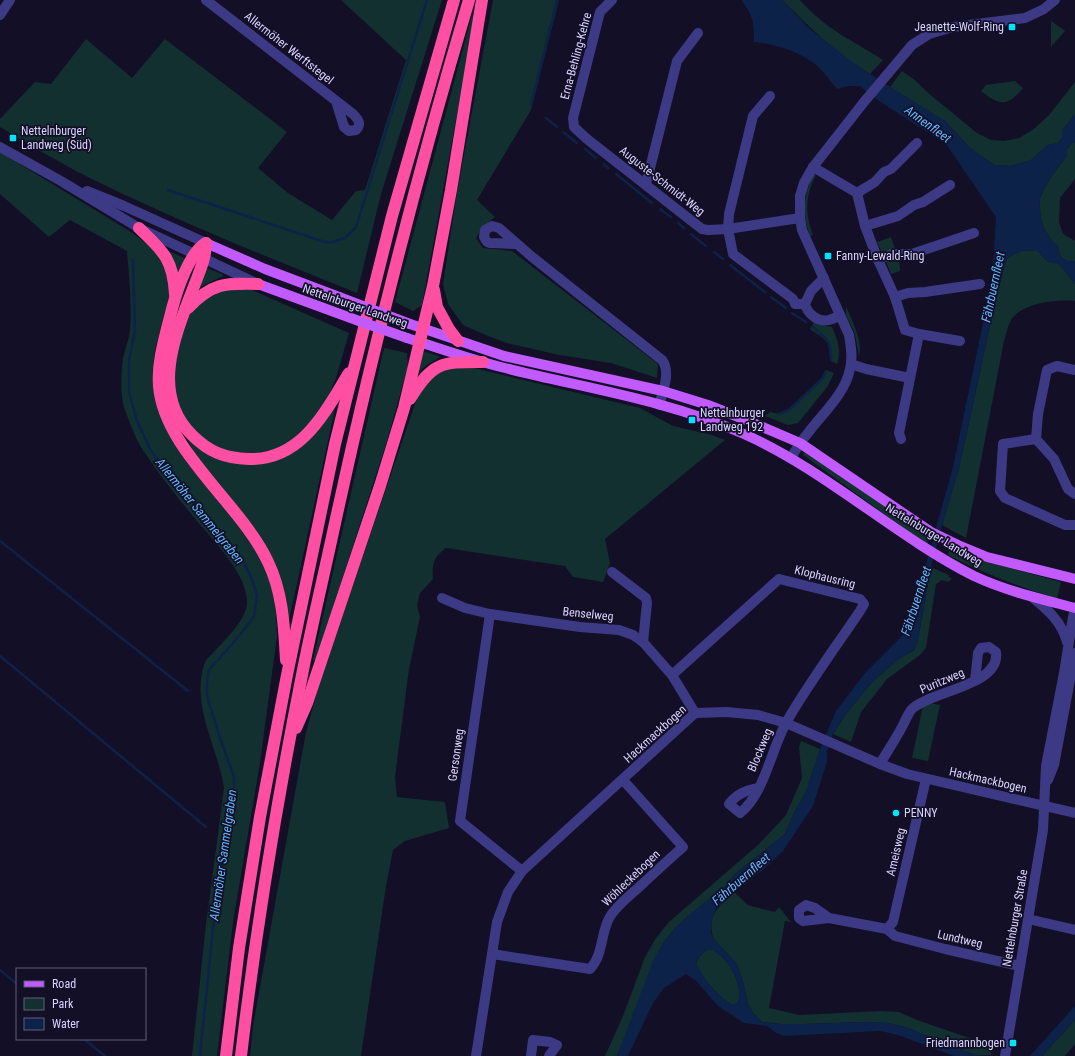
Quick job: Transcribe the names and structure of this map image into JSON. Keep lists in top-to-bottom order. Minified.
{"streets":{"main road":["Nettelnburger Landweg"],"street":["Allermöher Werftstegel","Erna-Behling-Kehre","Auguste-Schmidt-Weg","Klophausring","Benselweg","Puritzweg","Hackmackbogen","Blockweg","Gersonweg","Ameisweg","Wöhleckebogen","Nettelnburger Straße","Lundtweg"]},"crossings":[["Erna-Behling-Kehre","Auguste-Schmidt-Weg"],["Nettelnburger Landweg","Nettelnburger Straße"],["Klophausring","Benselweg"],["Klophausring","Hackmackbogen"],["Klophausring","Blockweg"],["Benselweg","Hackmackbogen"],["Benselweg","Gersonweg"],["Puritzweg","Hackmackbogen"],["Hackmackbogen","Blockweg"],["Hackmackbogen","Gersonweg"],["Hackmackbogen","Ameisweg"],["Hackmackbogen","Wöhleckebogen"],["Hackmackbogen","Nettelnburger Straße"],["Ameisweg","Lundtweg"],["Nettelnburger Straße","Lundtweg"]],"water":["Annenfleet","Fährbuernfleet","Allermöher Sammelgraben"],"places":{"transit":["Jeanette-Wolf-Ring","Nettelnburger Landweg (Süd)","Fanny-Lewald-Ring","Nettelnburger Landweg 192","Friedmannbogen"],"other":["PENNY"]},"legend":["Road","Park","Water"]}
